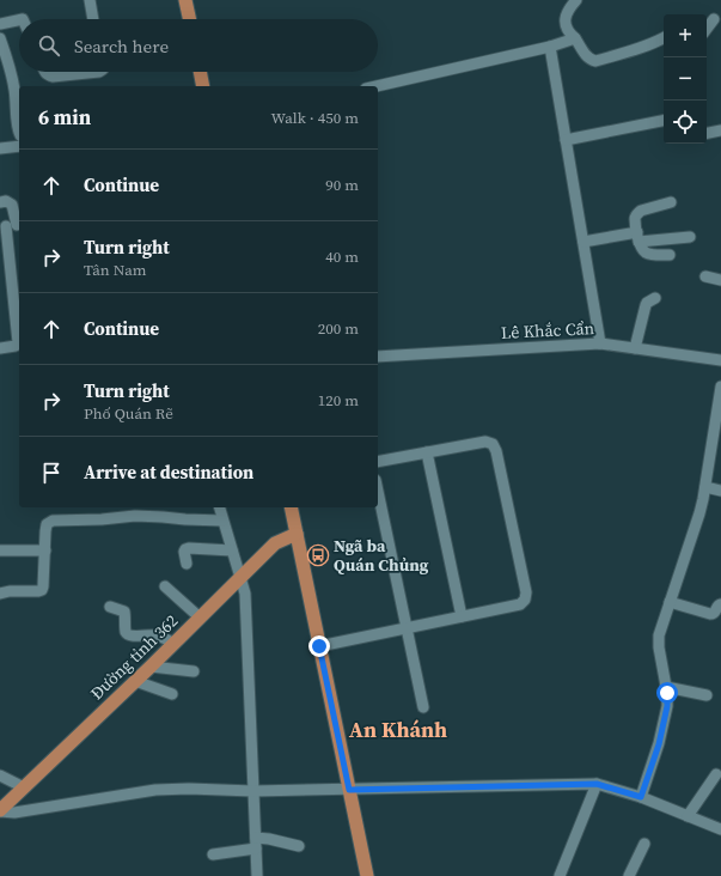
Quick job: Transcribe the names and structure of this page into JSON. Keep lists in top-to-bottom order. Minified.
{"streets":{"main road":["Đường tỉnh 362"],"street":["Lê Khắc Cẩn"]},"districts":["An Khánh"],"places":{"bus stop":["Ngã ba Quán Chủng"]},"page":{"map_buttons":["+","−"],"search":"Search here","heading":["6 min","Walk · 450 m"],"list":[["Continue","90 m"],["Turn right","Tân Nam","40 m"],["Continue","200 m"],["Turn right","Phố Quán Rẽ","120 m"],"Arrive at destination"]}}
